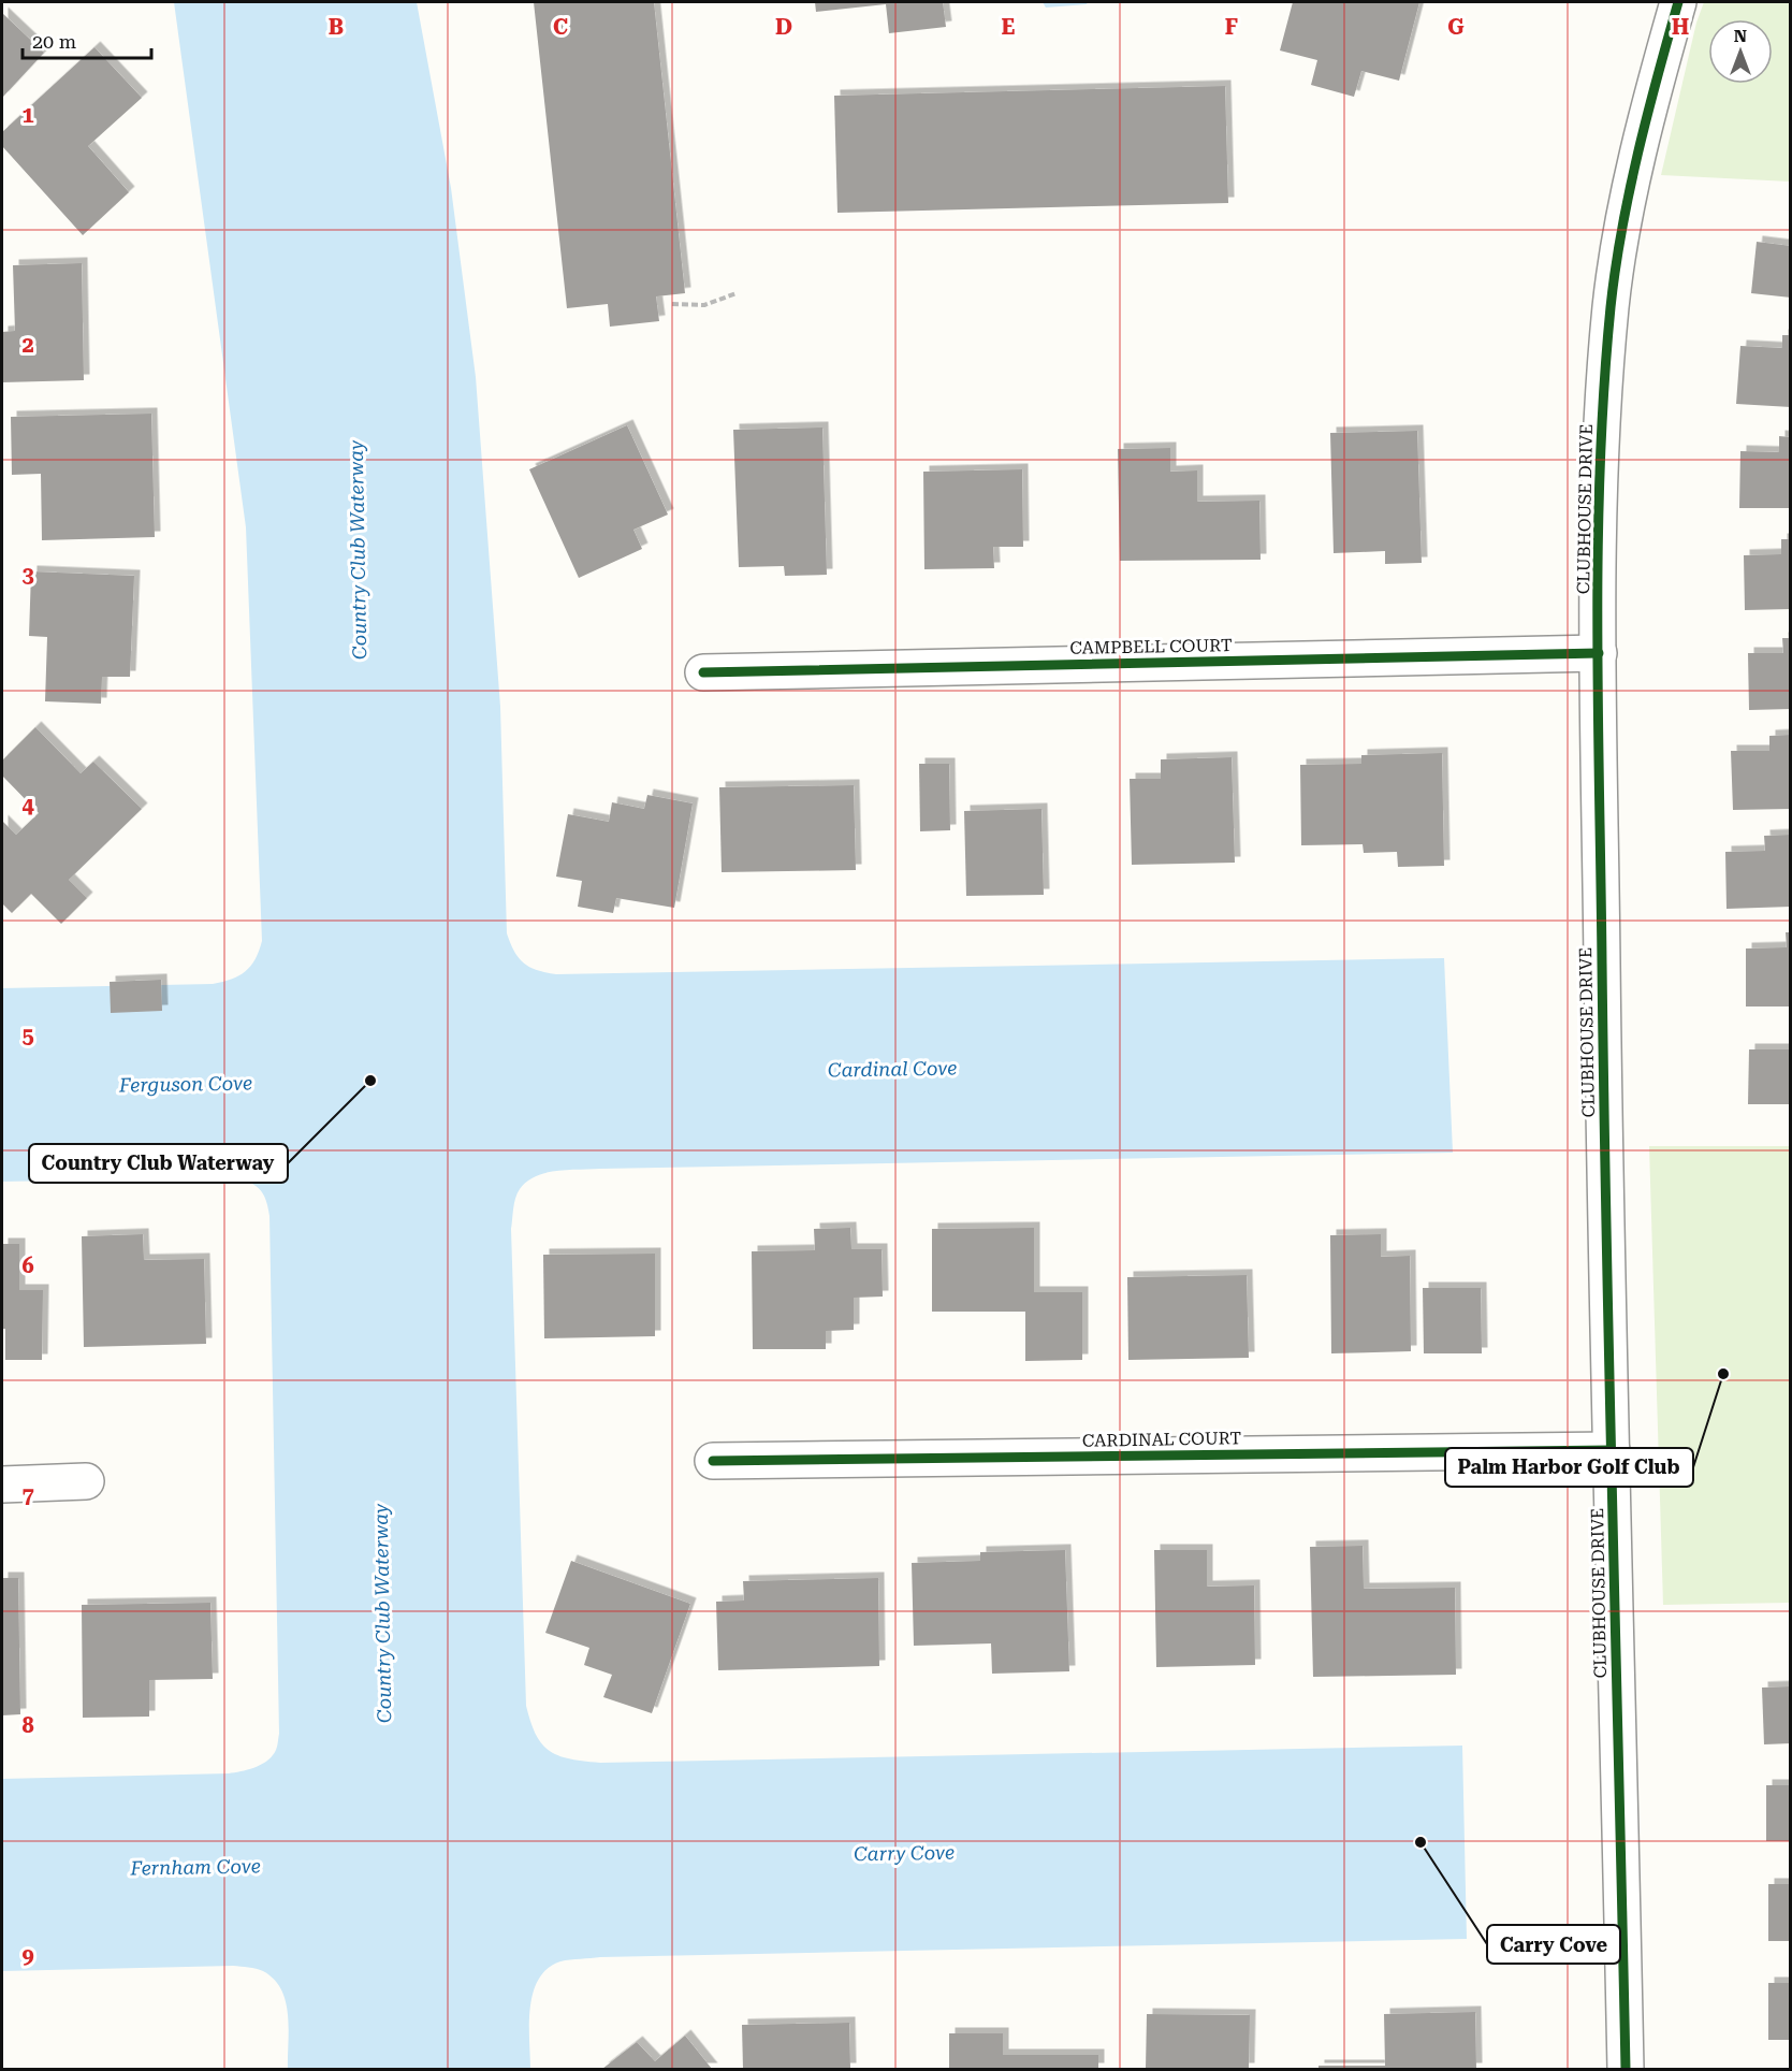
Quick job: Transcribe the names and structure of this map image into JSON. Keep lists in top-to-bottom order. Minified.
{"streets":{"street":["CLUBHOUSE DRIVE","CAMPBELL COURT","CARDINAL COURT"]},"crossings":[["CLUBHOUSE DRIVE","CAMPBELL COURT"],["CLUBHOUSE DRIVE","CARDINAL COURT"]],"water":["Country Club Waterway","Cardinal Cove","Ferguson Cove","Carry Cove","Fernham Cove"],"places":["Country Club Waterway","Palm Harbor Golf Club","Carry Cove"],"scale_bar":"20 m","north":"top","grid":{"columns":["B","C","D","E","F","G","H"],"rows":["1","2","3","4","5","6","7","8","9"]}}
